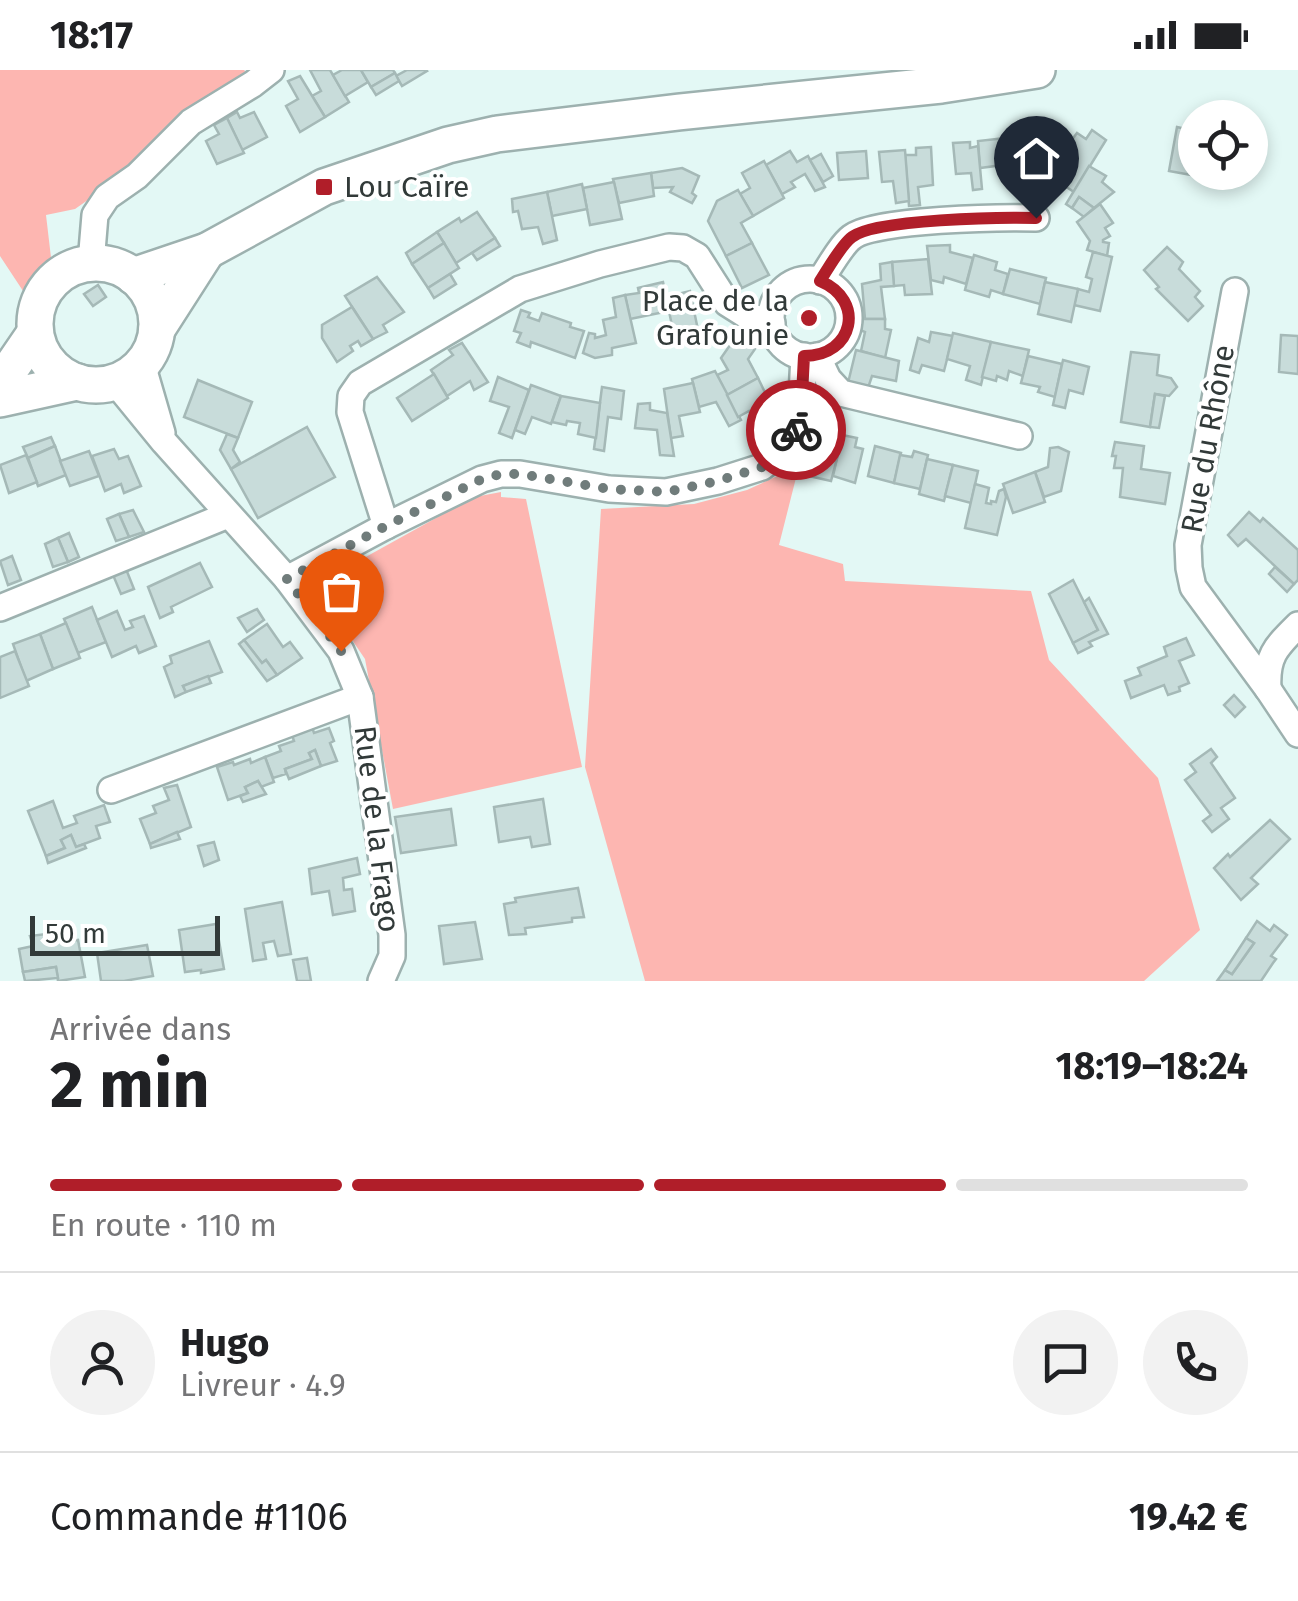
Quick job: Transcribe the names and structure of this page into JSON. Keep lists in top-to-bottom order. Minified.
{"streets":{"street":["Rue du Rhône","Rue de la Frago"]},"places":{"transit":["Lou Caïre"],"other":["Place de la Grafounie"]},"scale_bar":"50 m","page":{"status":"18:17","scale":"50 m","heading":["2 min","Arrivée dans","18:19–18:24"],"panel":["Hugo","Livreur · 4.9","Commande #1106","19.42 €"],"bar":"En route · 110 m"}}
